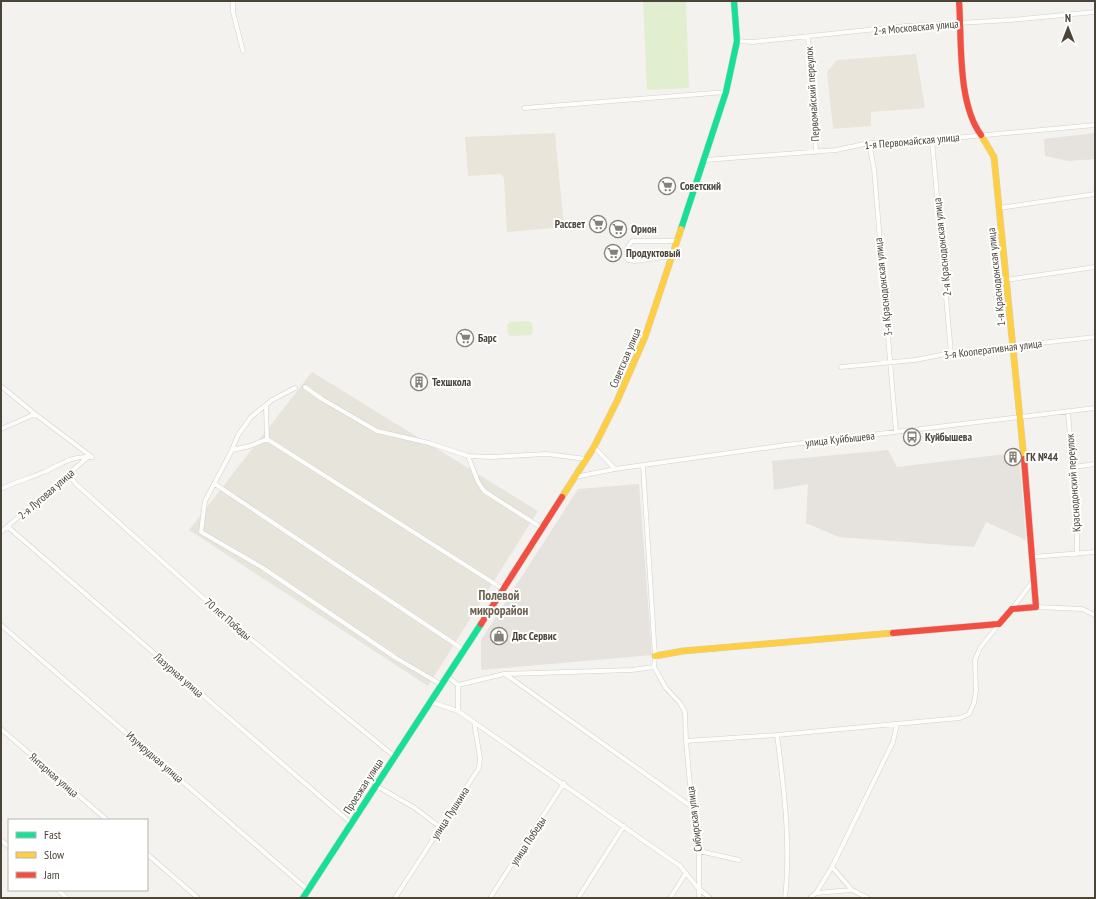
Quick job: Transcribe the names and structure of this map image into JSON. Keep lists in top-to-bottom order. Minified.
{"streets":{"street":["2-я Московская улица","Первомайский переулок","1-я Первомайская улица","2-я Краснодонская улица","1-я Краснодонская улица","3-я Краснодонская улица","3-я Кооперативная улица","Советская улица","улица Куйбышева","Краснодонский переулок","2-я Луговая улица","70 лет Победы","Лазурная улица","Изумрудная улица","Янтарная улица","Проезжая улица","улица Пушкина","Сибирская улица","улица Победы"]},"crossings":[["2-я Московская улица","Первомайский переулок"],["2-я Московская улица","1-я Краснодонская улица"],["2-я Московская улица","Советская улица"],["Первомайский переулок","1-я Первомайская улица"],["1-я Первомайская улица","2-я Краснодонская улица"],["1-я Первомайская улица","1-я Краснодонская улица"],["1-я Первомайская улица","3-я Краснодонская улица"],["1-я Первомайская улица","Советская улица"],["2-я Краснодонская улица","3-я Кооперативная улица"],["1-я Краснодонская улица","3-я Кооперативная улица"],["1-я Краснодонская улица","улица Куйбышева"],["3-я Краснодонская улица","3-я Кооперативная улица"],["3-я Краснодонская улица","улица Куйбышева"],["Советская улица","улица Куйбышева"],["Советская улица","Проезжая улица"],["улица Куйбышева","Краснодонский переулок"],["2-я Луговая улица","70 лет Победы"],["2-я Луговая улица","Лазурная улица"],["70 лет Победы","Проезжая улица"],["Лазурная улица","Проезжая улица"],["Изумрудная улица","Проезжая улица"]],"districts":["Полевой микрорайон"],"places":{"supermarket":["Советский","Рассвет","Орион","Продуктовый","Барс"],"building":["Техшкола","ГК №44"],"bus stop":["Куйбышева"],"shop":["Двс Сервис"]},"legend":["Fast","Slow","Jam"],"north":"top"}
